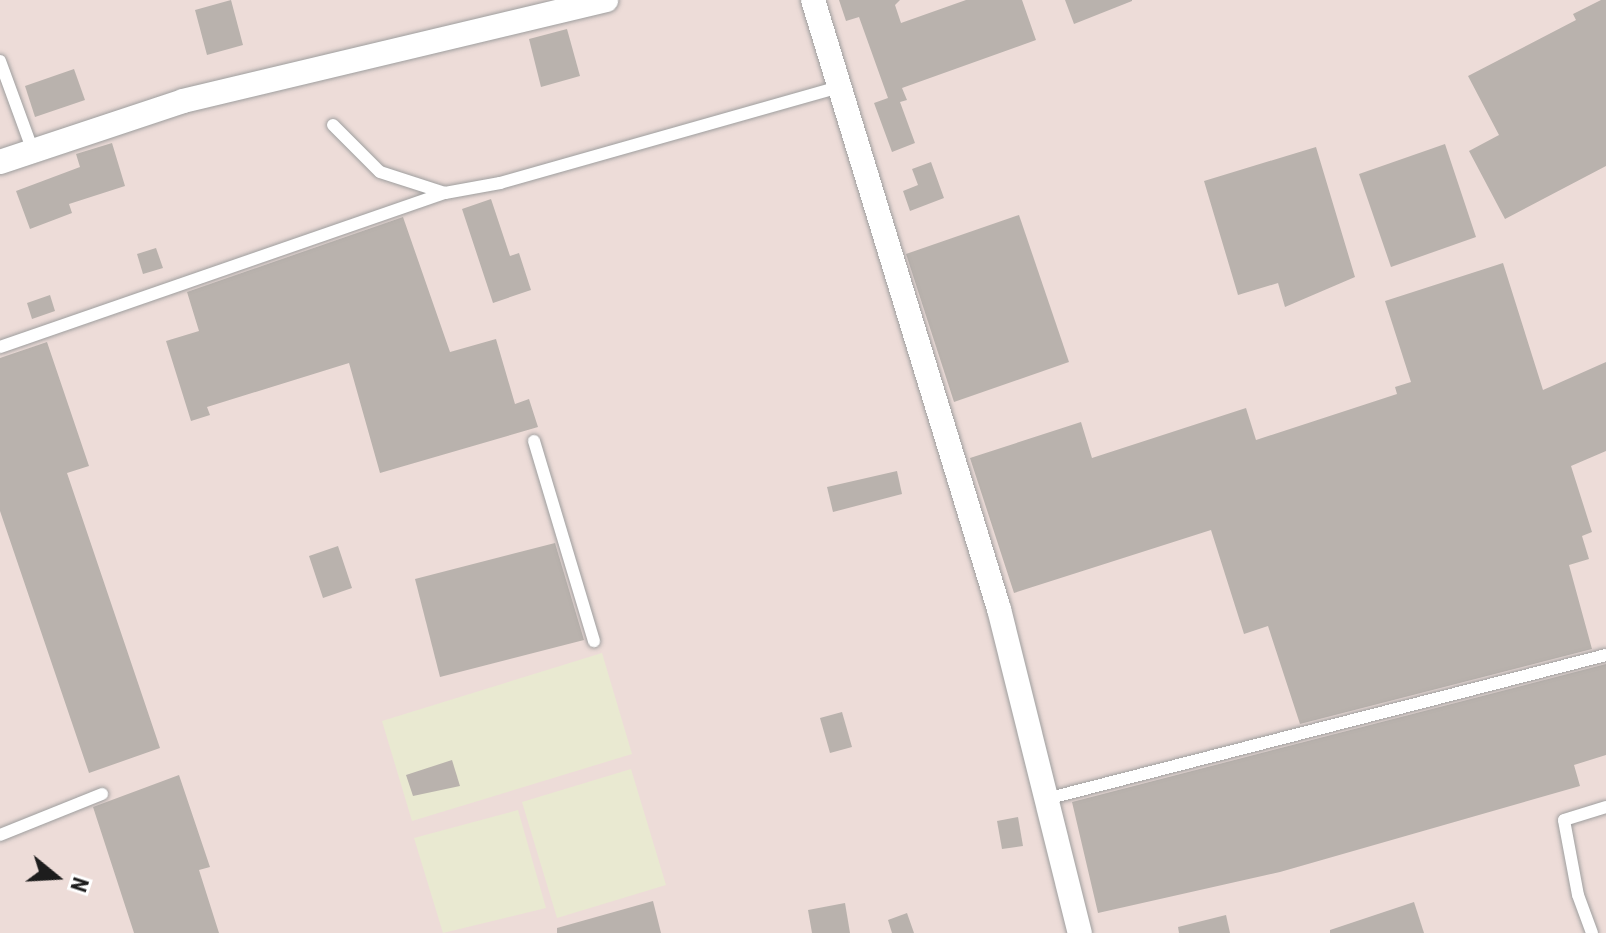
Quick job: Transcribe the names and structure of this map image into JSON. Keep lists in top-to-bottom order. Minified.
{"north":"right"}
